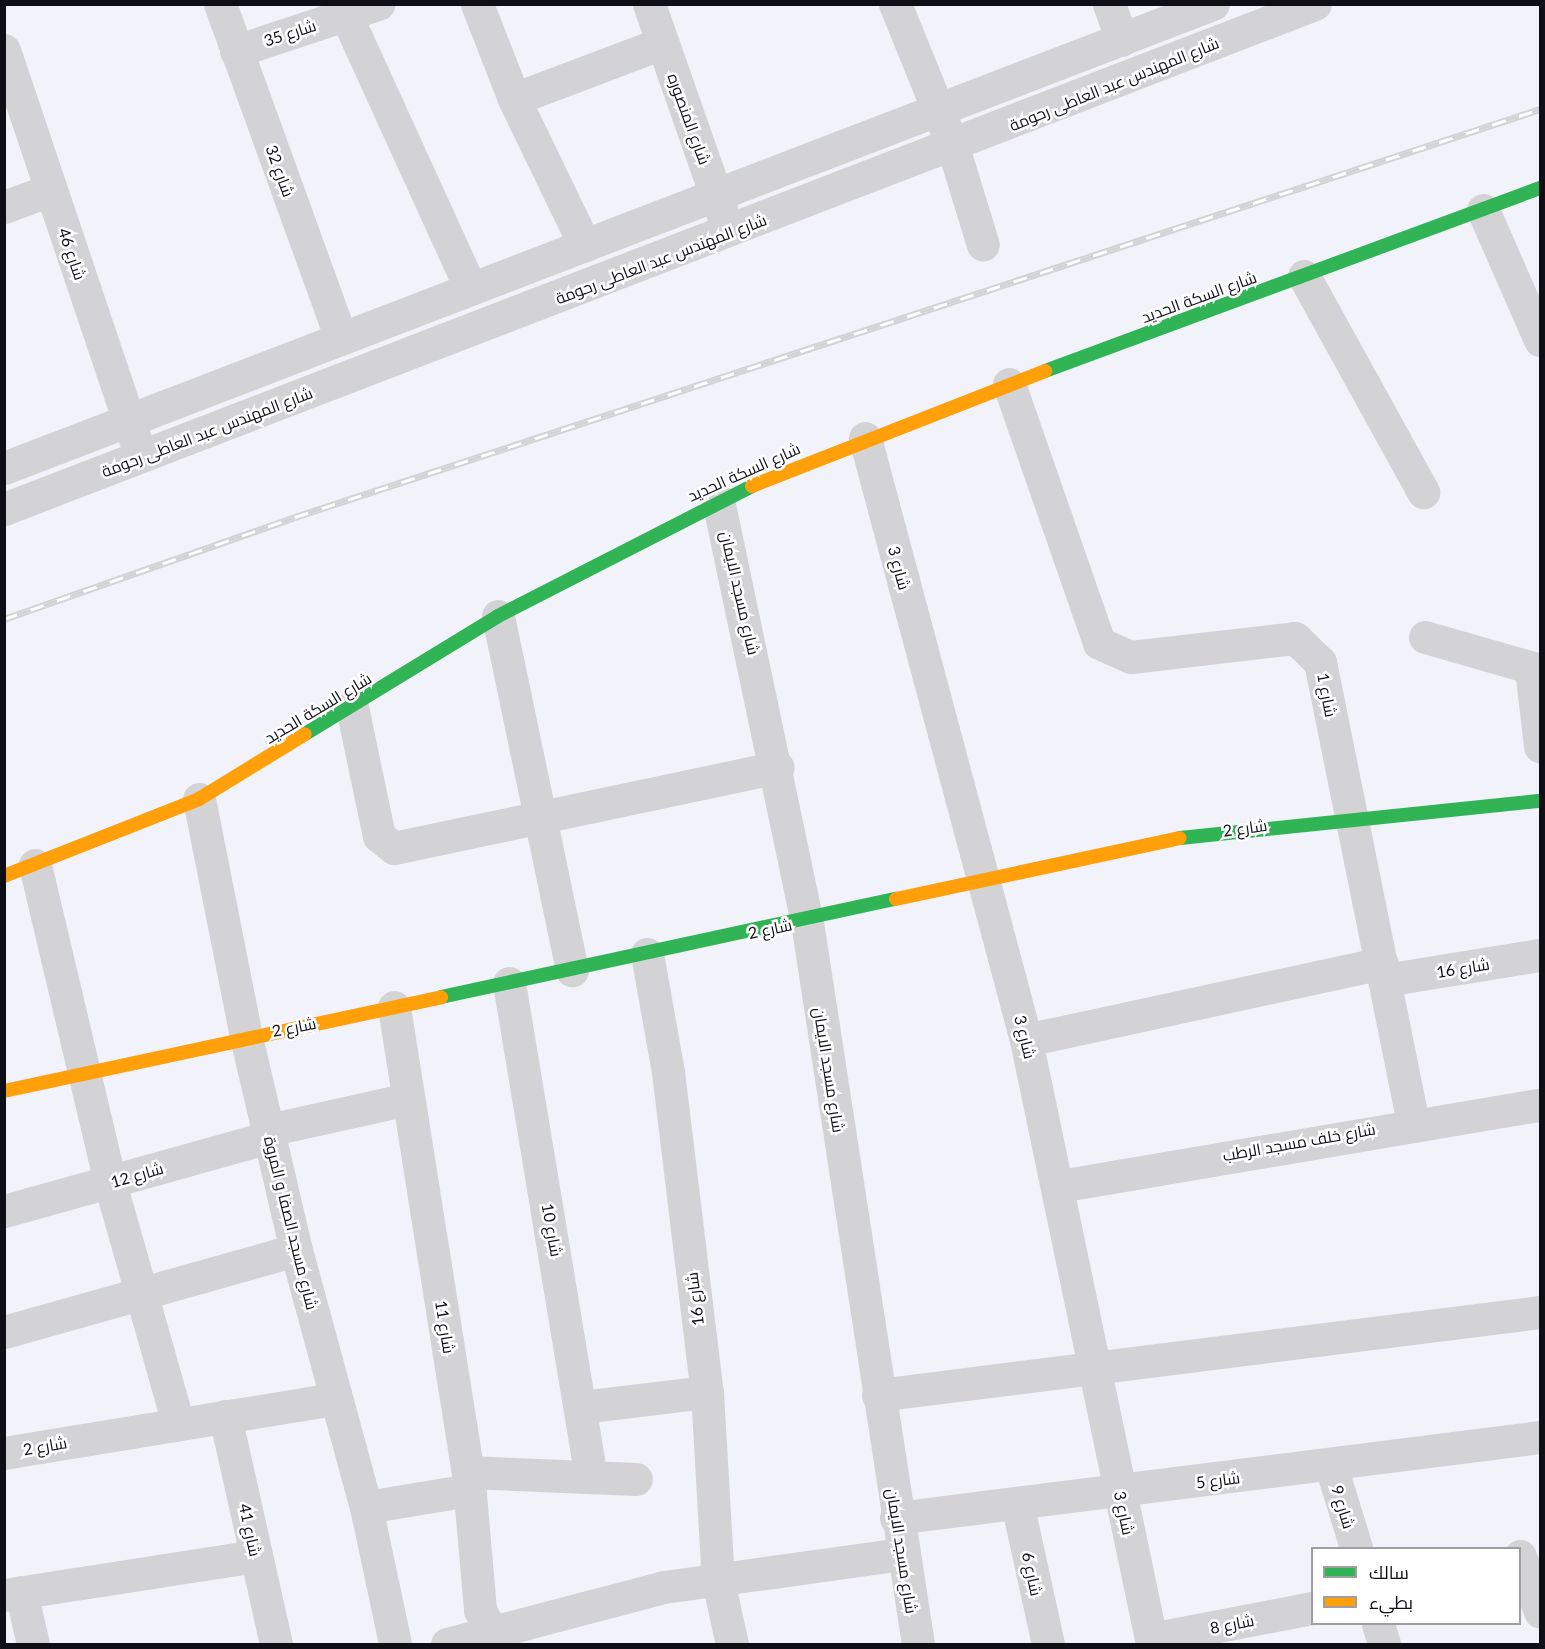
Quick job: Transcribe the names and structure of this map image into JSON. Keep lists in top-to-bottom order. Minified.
{"streets":{"street":["شارع 35","شارع المهندس عبد العاطى رحومة","شارع المنصوره","شارع 32","شارع 46","شارع السكة الحديد","شارع 3","شارع مسجد الايمان","شارع 1","شارع 2","شارع 16","شارع خلف مسجد الرطب","شارع 12","شارع مسجد الصفا و المروة","شارع 10","شارع 11","شارع 5","شارع 9","شارع 41","شارع 6","شارع 8"]},"crossings":[["شارع 35","شارع 32"],["شارع المهندس عبد العاطى رحومة","شارع المنصوره"],["شارع المهندس عبد العاطى رحومة","شارع 46"],["شارع السكة الحديد","شارع 3"],["شارع السكة الحديد","شارع مسجد الايمان"],["شارع السكة الحديد","شارع 1"],["شارع السكة الحديد","شارع مسجد الصفا و المروة"],["شارع 3","شارع 2"],["شارع 3","شارع 16"],["شارع 3","شارع خلف مسجد الرطب"],["شارع 3","شارع 5"],["شارع 3","شارع 8"],["شارع مسجد الايمان","شارع 2"],["شارع مسجد الايمان","شارع 5"],["شارع 1","شارع 2"],["شارع 1","شارع 16"],["شارع 1","شارع خلف مسجد الرطب"],["شارع 2","شارع 16"],["شارع 2","شارع مسجد الصفا و المروة"],["شارع 2","شارع 10"],["شارع 2","شارع 11"],["شارع 2","شارع 41"],["شارع 12","شارع مسجد الصفا و المروة"],["شارع 12","شارع 11"],["شارع 5","شارع 9"],["شارع 5","شارع 6"]],"legend":["سالك","بطيء"]}
